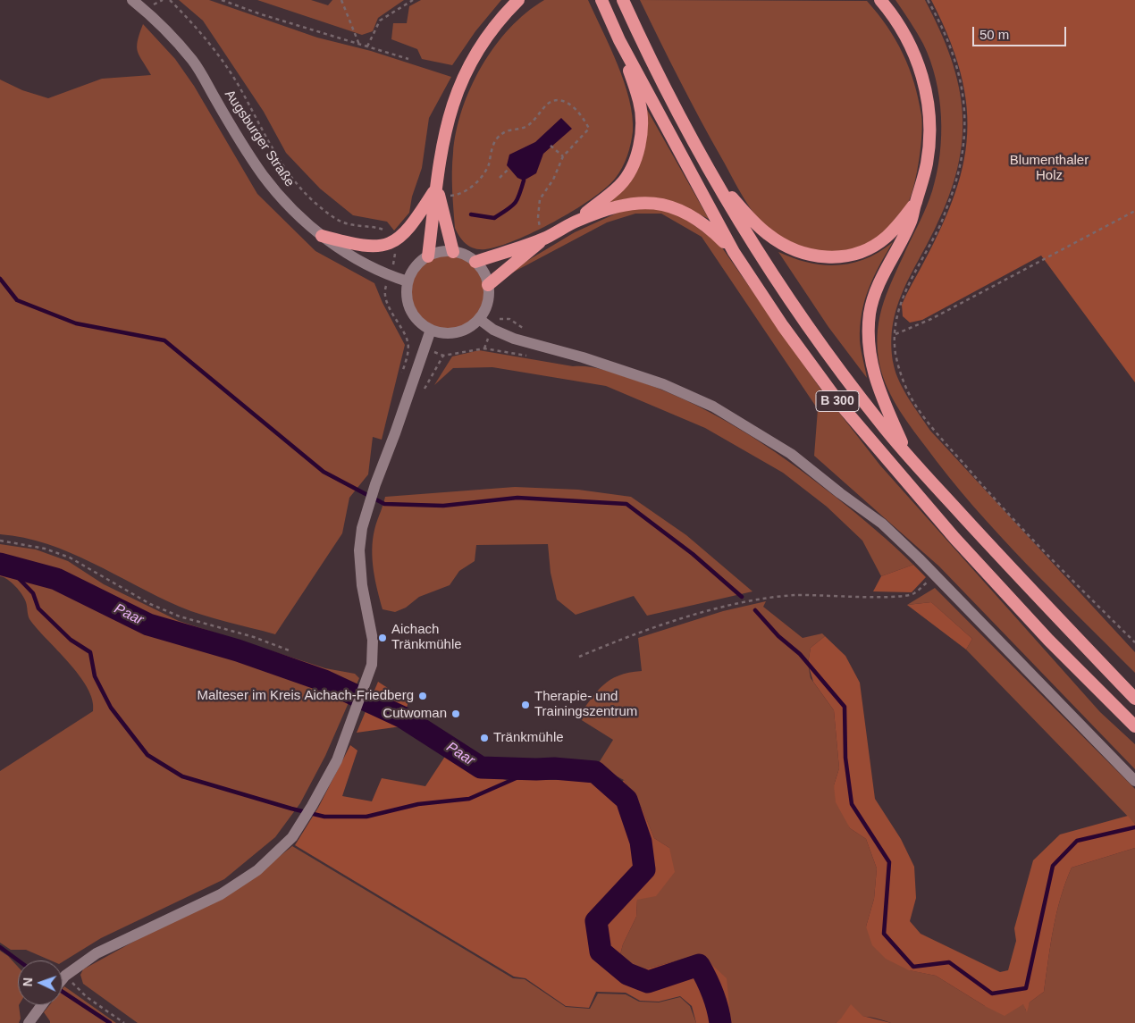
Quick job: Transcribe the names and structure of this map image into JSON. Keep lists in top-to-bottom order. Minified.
{"streets":{"highway":["B 300"],"street":["Augsburger Straße"]},"water":["Paar"],"parks":["Blumenthaler Holz"],"places":["Aichach Tränkmühle","Malteser im Kreis Aichach-Friedberg","Therapie- und Trainingszentrum","Cutwoman","Tränkmühle"],"scale_bar":"50 m","north":"left"}
